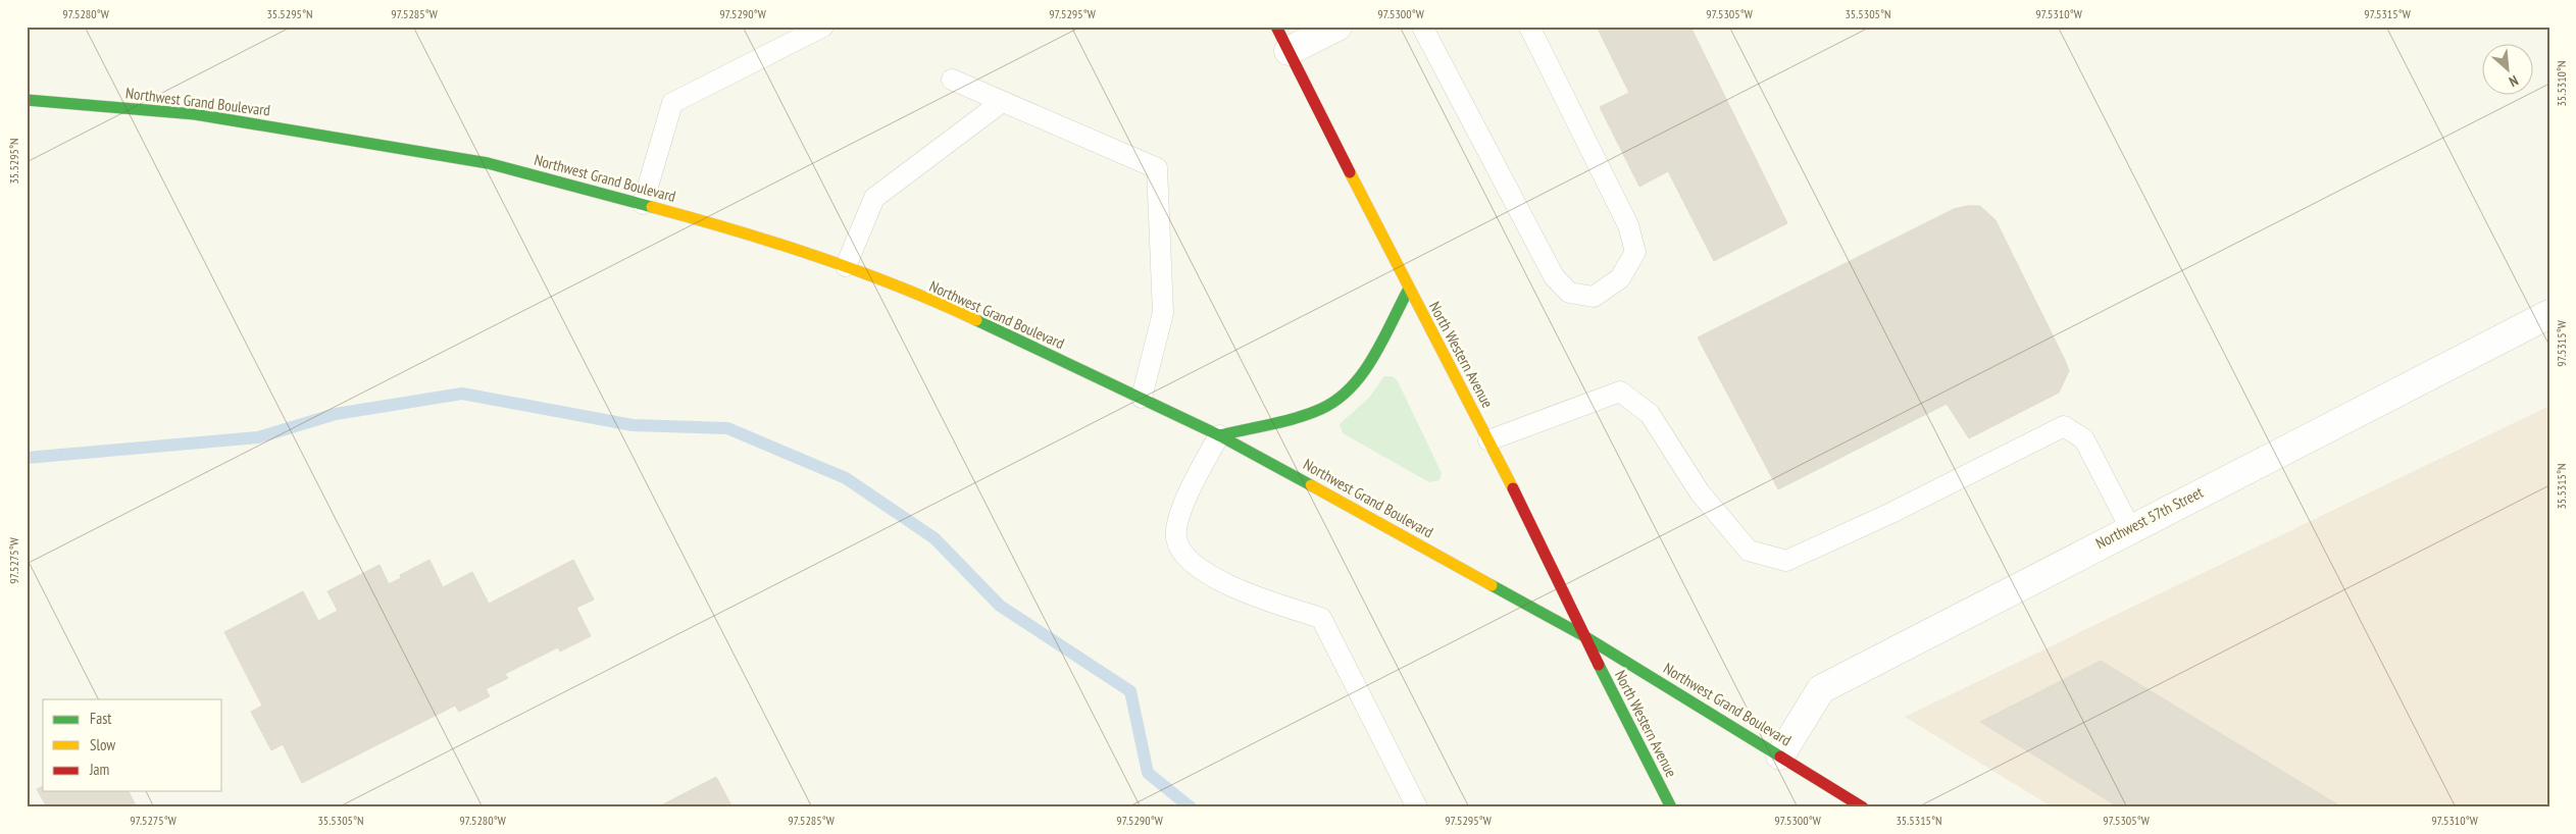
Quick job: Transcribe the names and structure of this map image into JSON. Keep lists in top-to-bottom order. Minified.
{"streets":{"main road":["Northwest Grand Boulevard","North Western Avenue"],"street":["Northwest 57th Street"]},"crossings":[["Northwest Grand Boulevard","North Western Avenue"],["Northwest Grand Boulevard","Northwest 57th Street"]],"legend":["Fast","Slow","Jam"],"north":"bottom right","coordinates":["97.5280°W","35.5295°N","97.5285°W","97.5290°W","97.5295°W","97.5300°W","97.5305°W","35.5305°N","97.5310°W","97.5315°W","35.5310°N","35.5315°N","97.5275°W"]}
